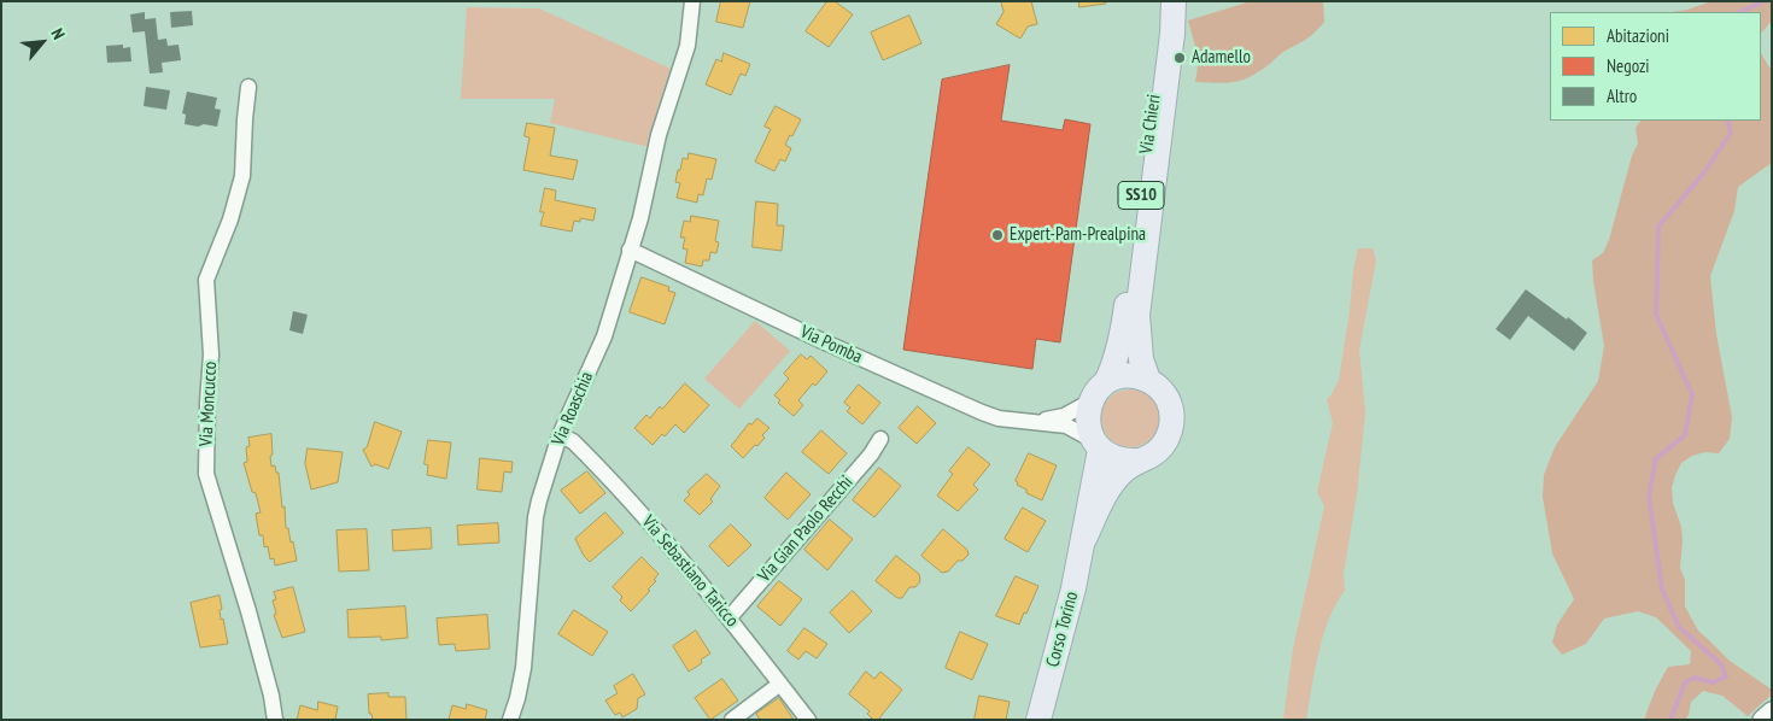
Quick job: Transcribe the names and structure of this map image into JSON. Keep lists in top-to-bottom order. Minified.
{"streets":{"main road":["Via Chieri","SS10","Corso Torino"],"street":["Via Pomba","Via Moncucco","Via Roaschia","Via Gian Paolo Recchi","Via Sebastiano Taricco"]},"crossings":[["Via Chieri","Via Pomba"],["Via Chieri","Corso Torino"],["Via Pomba","Via Roaschia"],["Via Roaschia","Via Sebastiano Taricco"],["Via Gian Paolo Recchi","Via Sebastiano Taricco"]],"places":["Adamello","Expert-Pam-Prealpina"],"legend":["Abitazioni","Negozi","Altro"],"north":"top right"}
